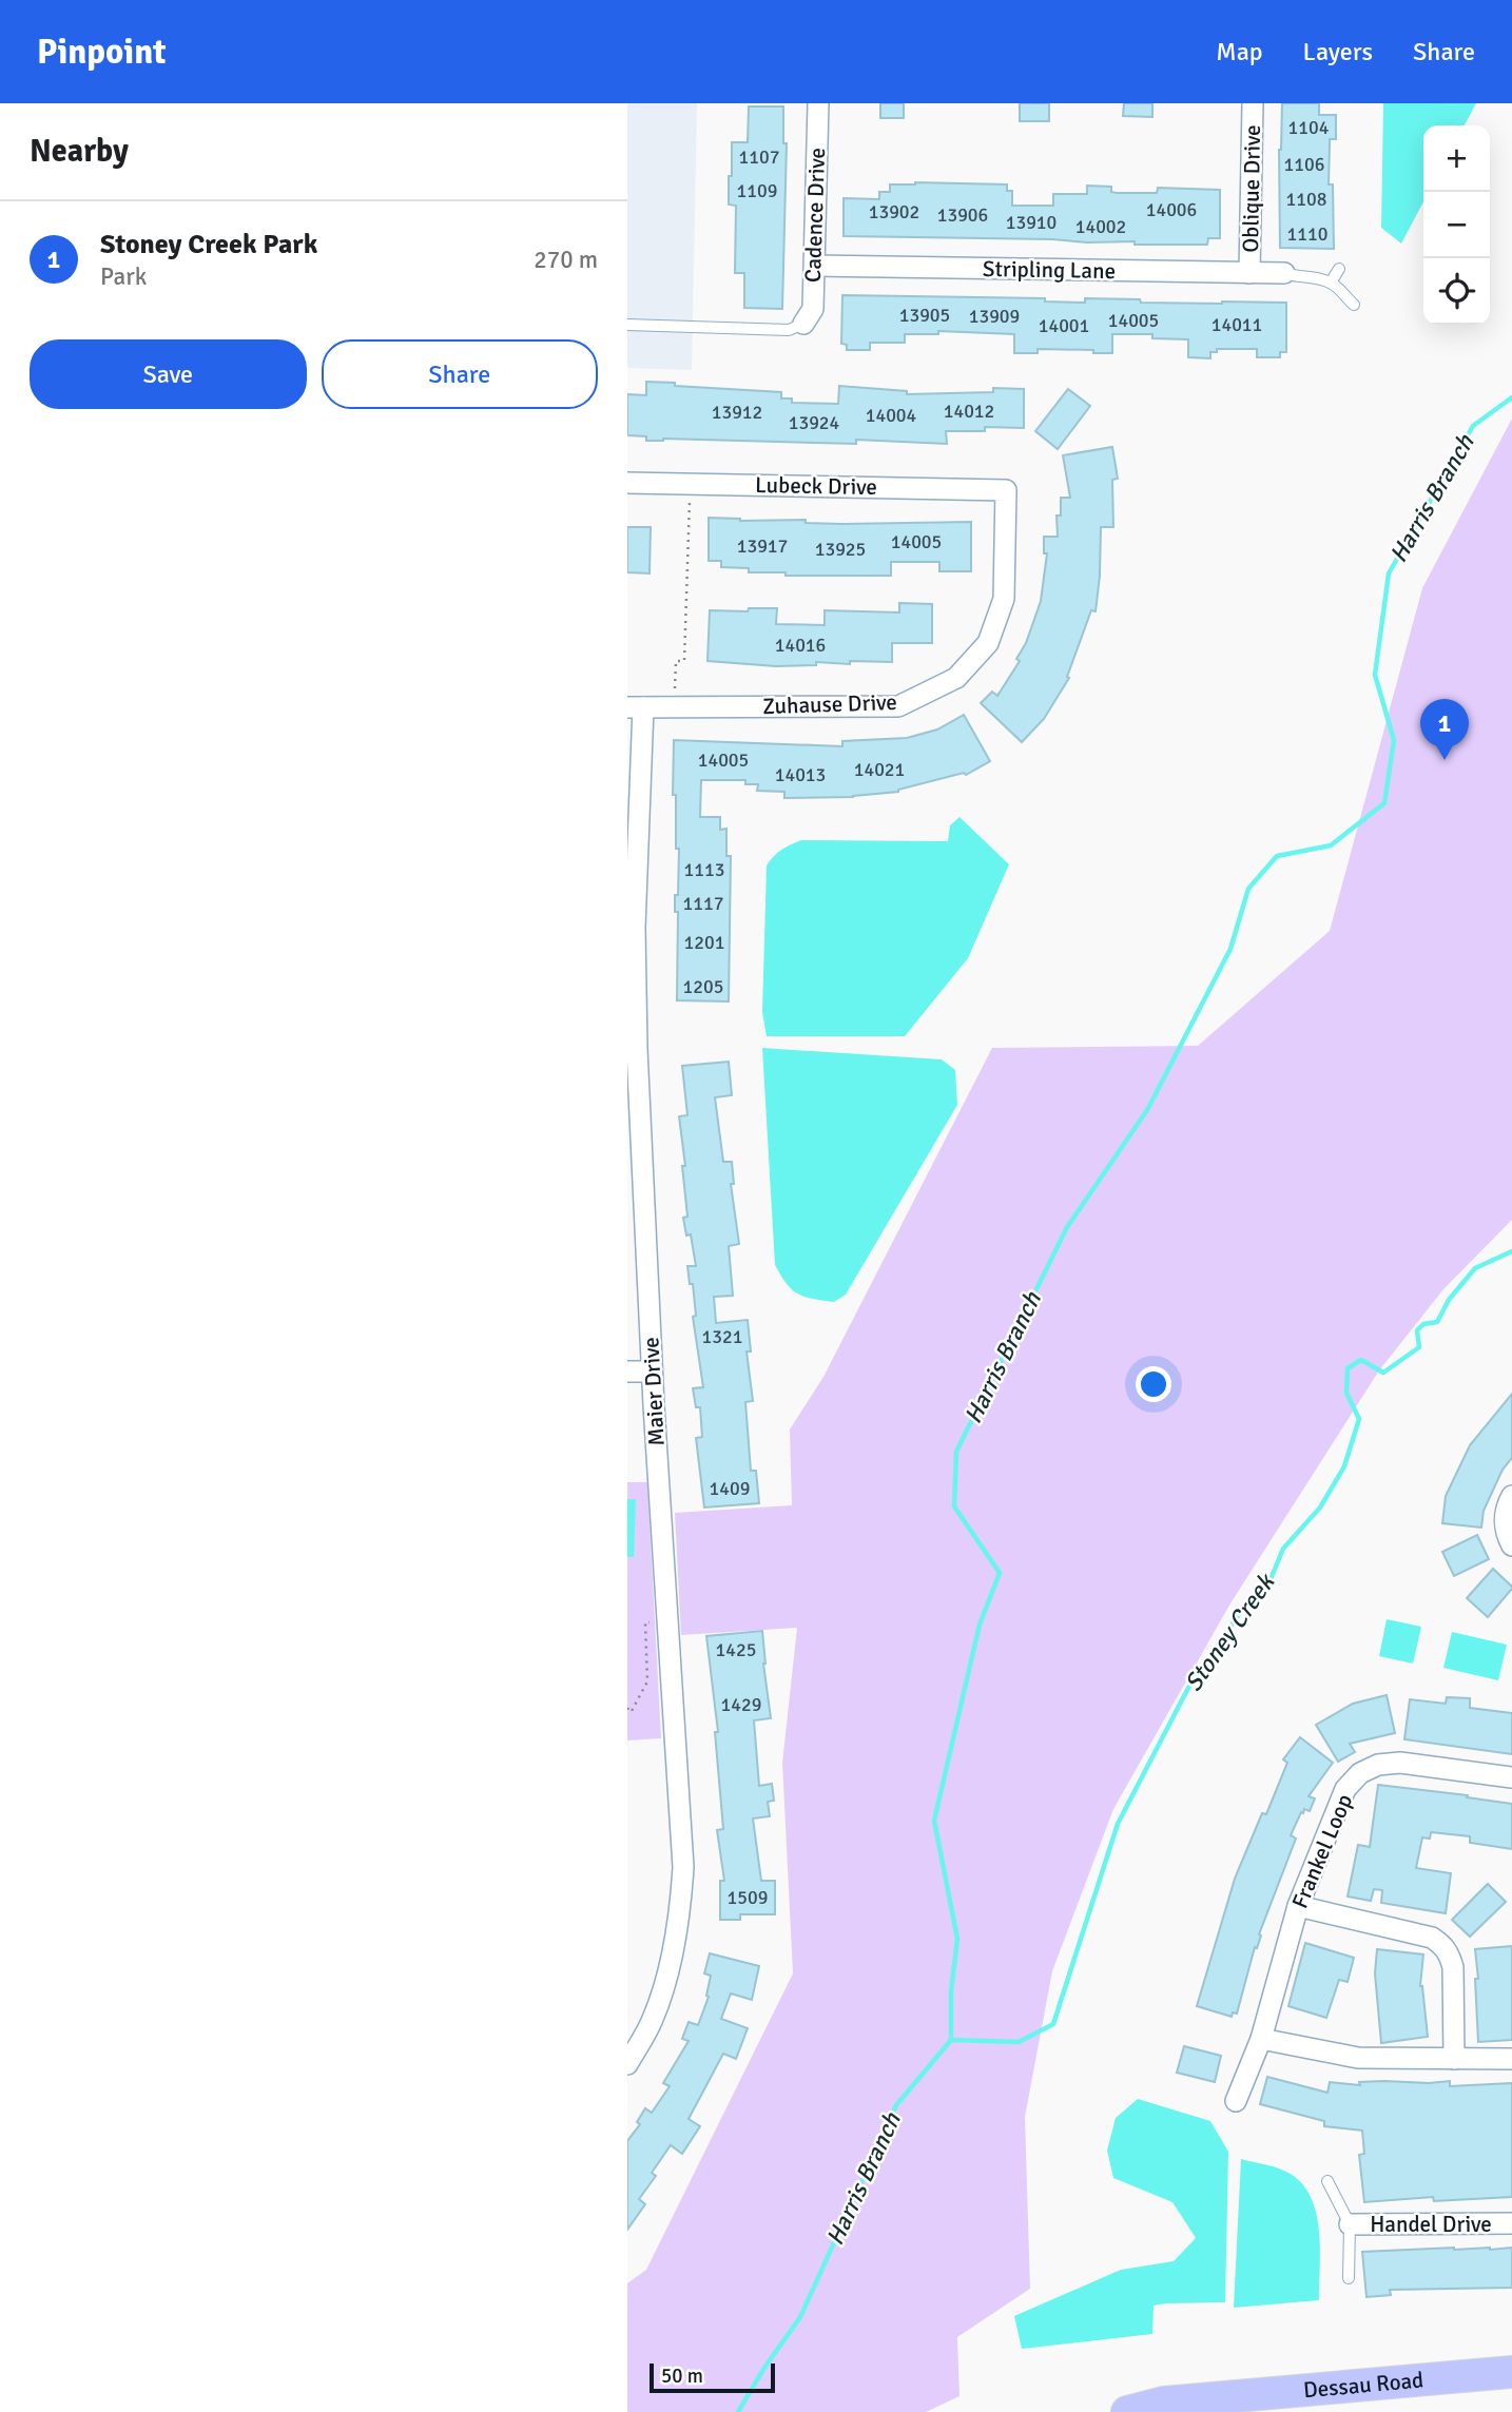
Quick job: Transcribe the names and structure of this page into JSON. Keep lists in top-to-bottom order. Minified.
{"streets":{"main road":["Dessau Road"],"street":["Oblique Drive","Cadence Drive","Stripling Lane","Lubeck Drive","Zuhause Drive","Maier Drive","Frankel Loop","Handel Drive"]},"crossings":[["Oblique Drive","Stripling Lane"],["Cadence Drive","Stripling Lane"],["Lubeck Drive","Zuhause Drive"],["Zuhause Drive","Maier Drive"]],"water":["Harris Branch","Stoney Creek"],"house_numbers":["1104","1107","1106","1109","1108","14006","13902","13906","13910","14002","1110","13905","13909","14005","14011","14001","14012","13912","14004","13924","14005","13917","13925","14016","14005","14021","14013","1113","1117","1201","1205","1321","1409","1425","1429","1509"],"scale_bar":"50 m","page":{"header":"Pinpoint","nav":["Map","Layers","Share"],"heading":"Nearby","map_buttons":["+","−"],"list":[{"mark":"1","name":"Stoney Creek Park","note":"Park","value":"270 m"}],"buttons":["Save","Share"],"pins":"1","scale":"50 m"}}
